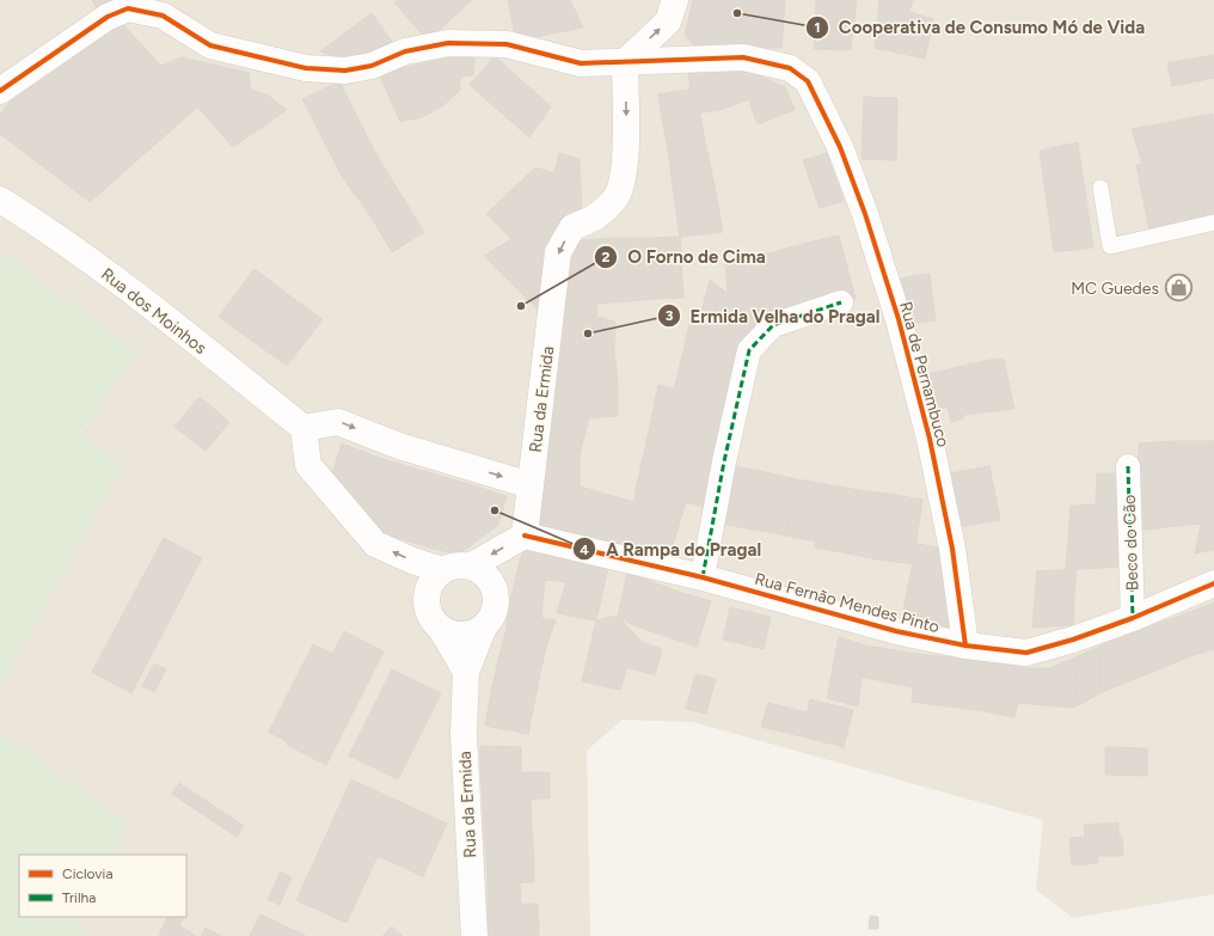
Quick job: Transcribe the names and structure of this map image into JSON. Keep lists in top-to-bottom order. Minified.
{"streets":{"street":["Rua dos Moinhos","Rua de Pernambuco","Rua da Ermida","Beco do Cão","Rua Fernão Mendes Pinto"]},"crossings":[["Rua de Pernambuco","Rua da Ermida"],["Rua de Pernambuco","Rua Fernão Mendes Pinto"],["Rua da Ermida","Rua Fernão Mendes Pinto"],["Beco do Cão","Rua Fernão Mendes Pinto"]],"one_way":["Rua da Ermida"],"places":{"other":["Cooperativa de Consumo Mó de Vida","O Forno de Cima","Ermida Velha do Pragal","A Rampa do Pragal"],"shop":["MC Guedes"]},"legend":["Ciclovia","Trilha"]}
